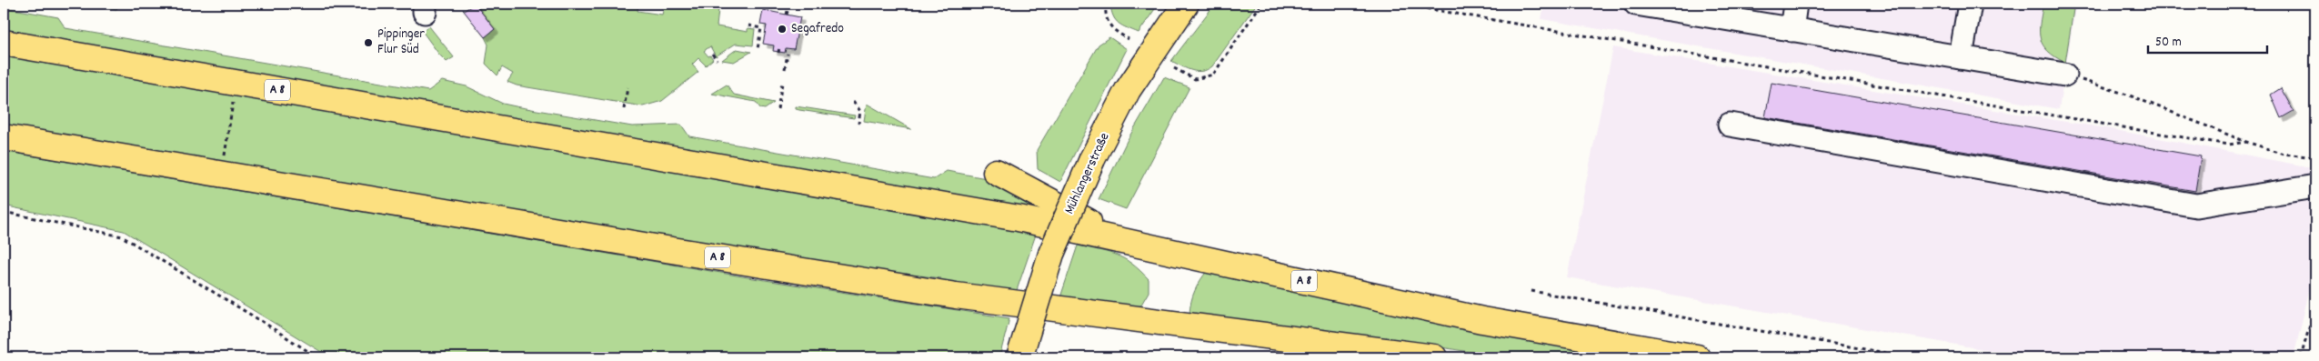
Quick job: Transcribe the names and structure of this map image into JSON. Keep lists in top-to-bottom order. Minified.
{"streets":{"main road":["A 8","Mühlangerstraße"]},"places":["Segafredo","Pippinger Flur Süd"],"scale_bar":"50 m"}
